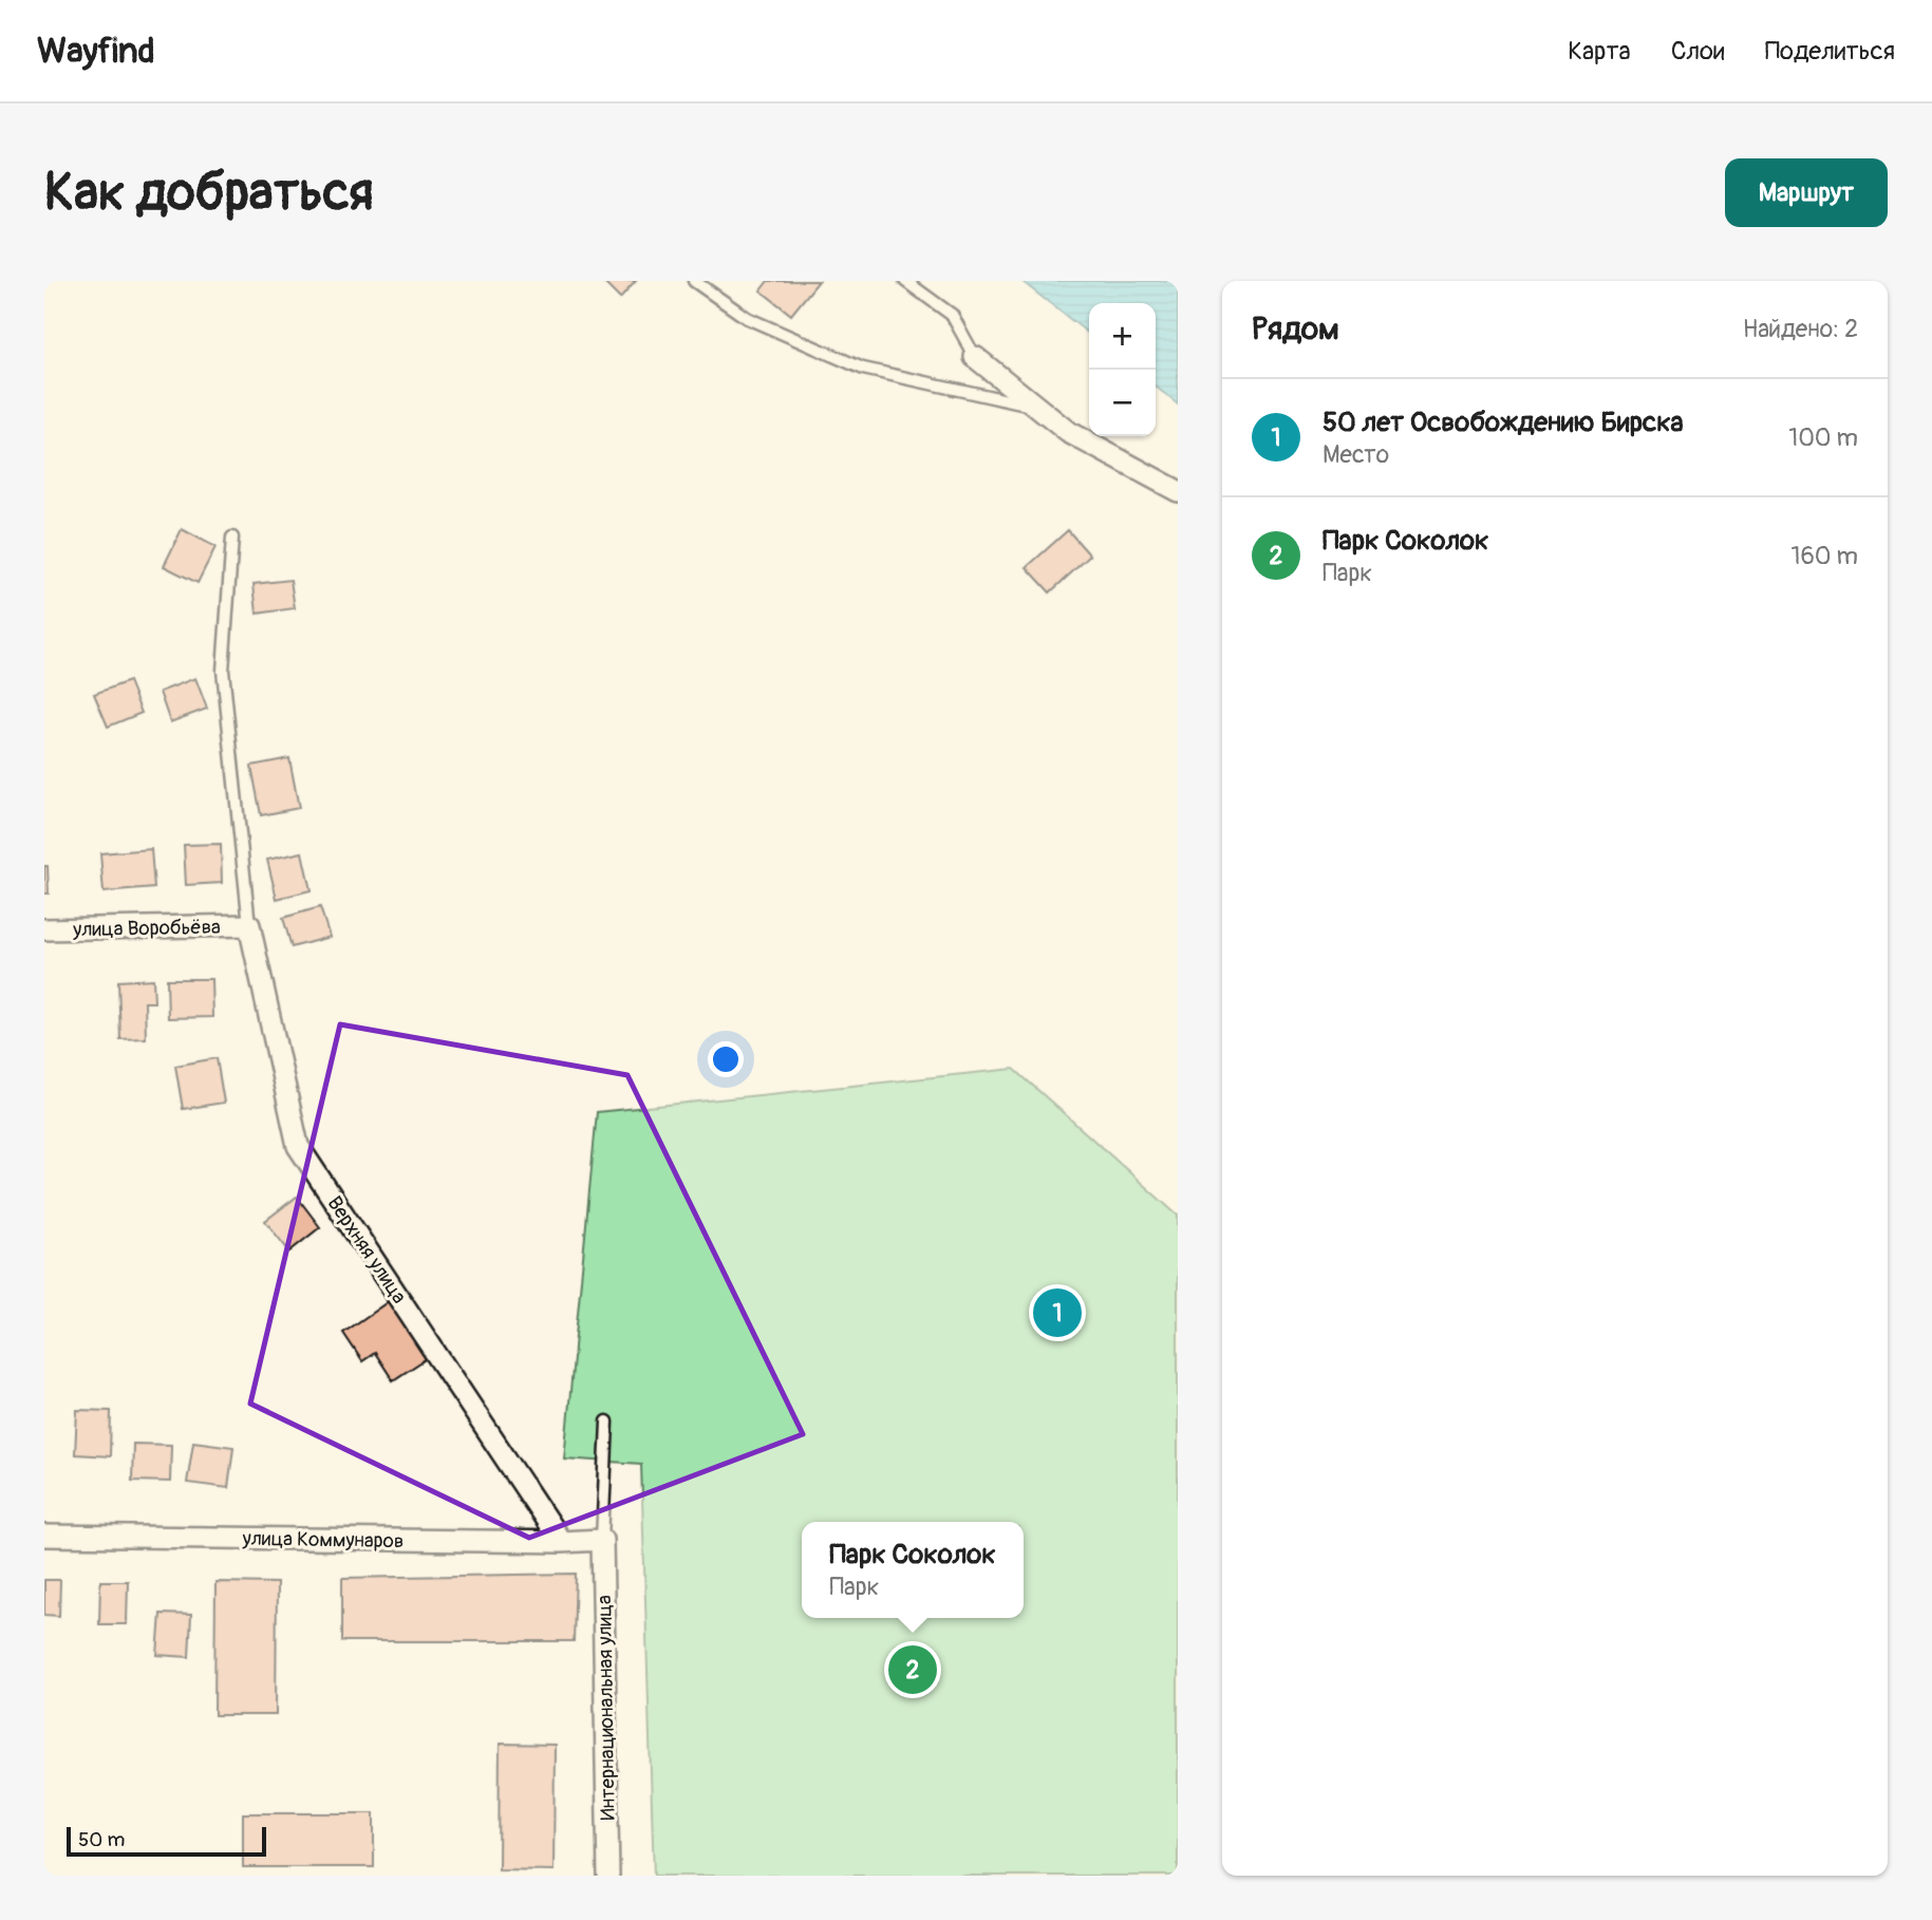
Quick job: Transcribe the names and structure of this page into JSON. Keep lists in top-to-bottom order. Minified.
{"streets":{"street":["улица Воробьёва","Верхняя улица","улица Коммунаров","Интернациональная улица"]},"crossings":[["улица Воробьёва","Верхняя улица"],["Верхняя улица","улица Коммунаров"],["улица Коммунаров","Интернациональная улица"]],"scale_bar":"50 m","page":{"header":"Wayfind","nav":["Карта","Слои","Поделиться"],"buttons":"Маршрут","title":"Как добраться","heading":["Рядом","Найдено: 2"],"map_buttons":["+","−"],"list":[{"mark":"1","name":"50 лет Освобождению Бирска","note":"Место","value":"100 m"},{"mark":"2","name":"Парк Соколок","note":"Парк","value":"160 m"}],"pins":["1","2"],"popup":["Парк Соколок","Парк"],"scale":"50 m"}}
